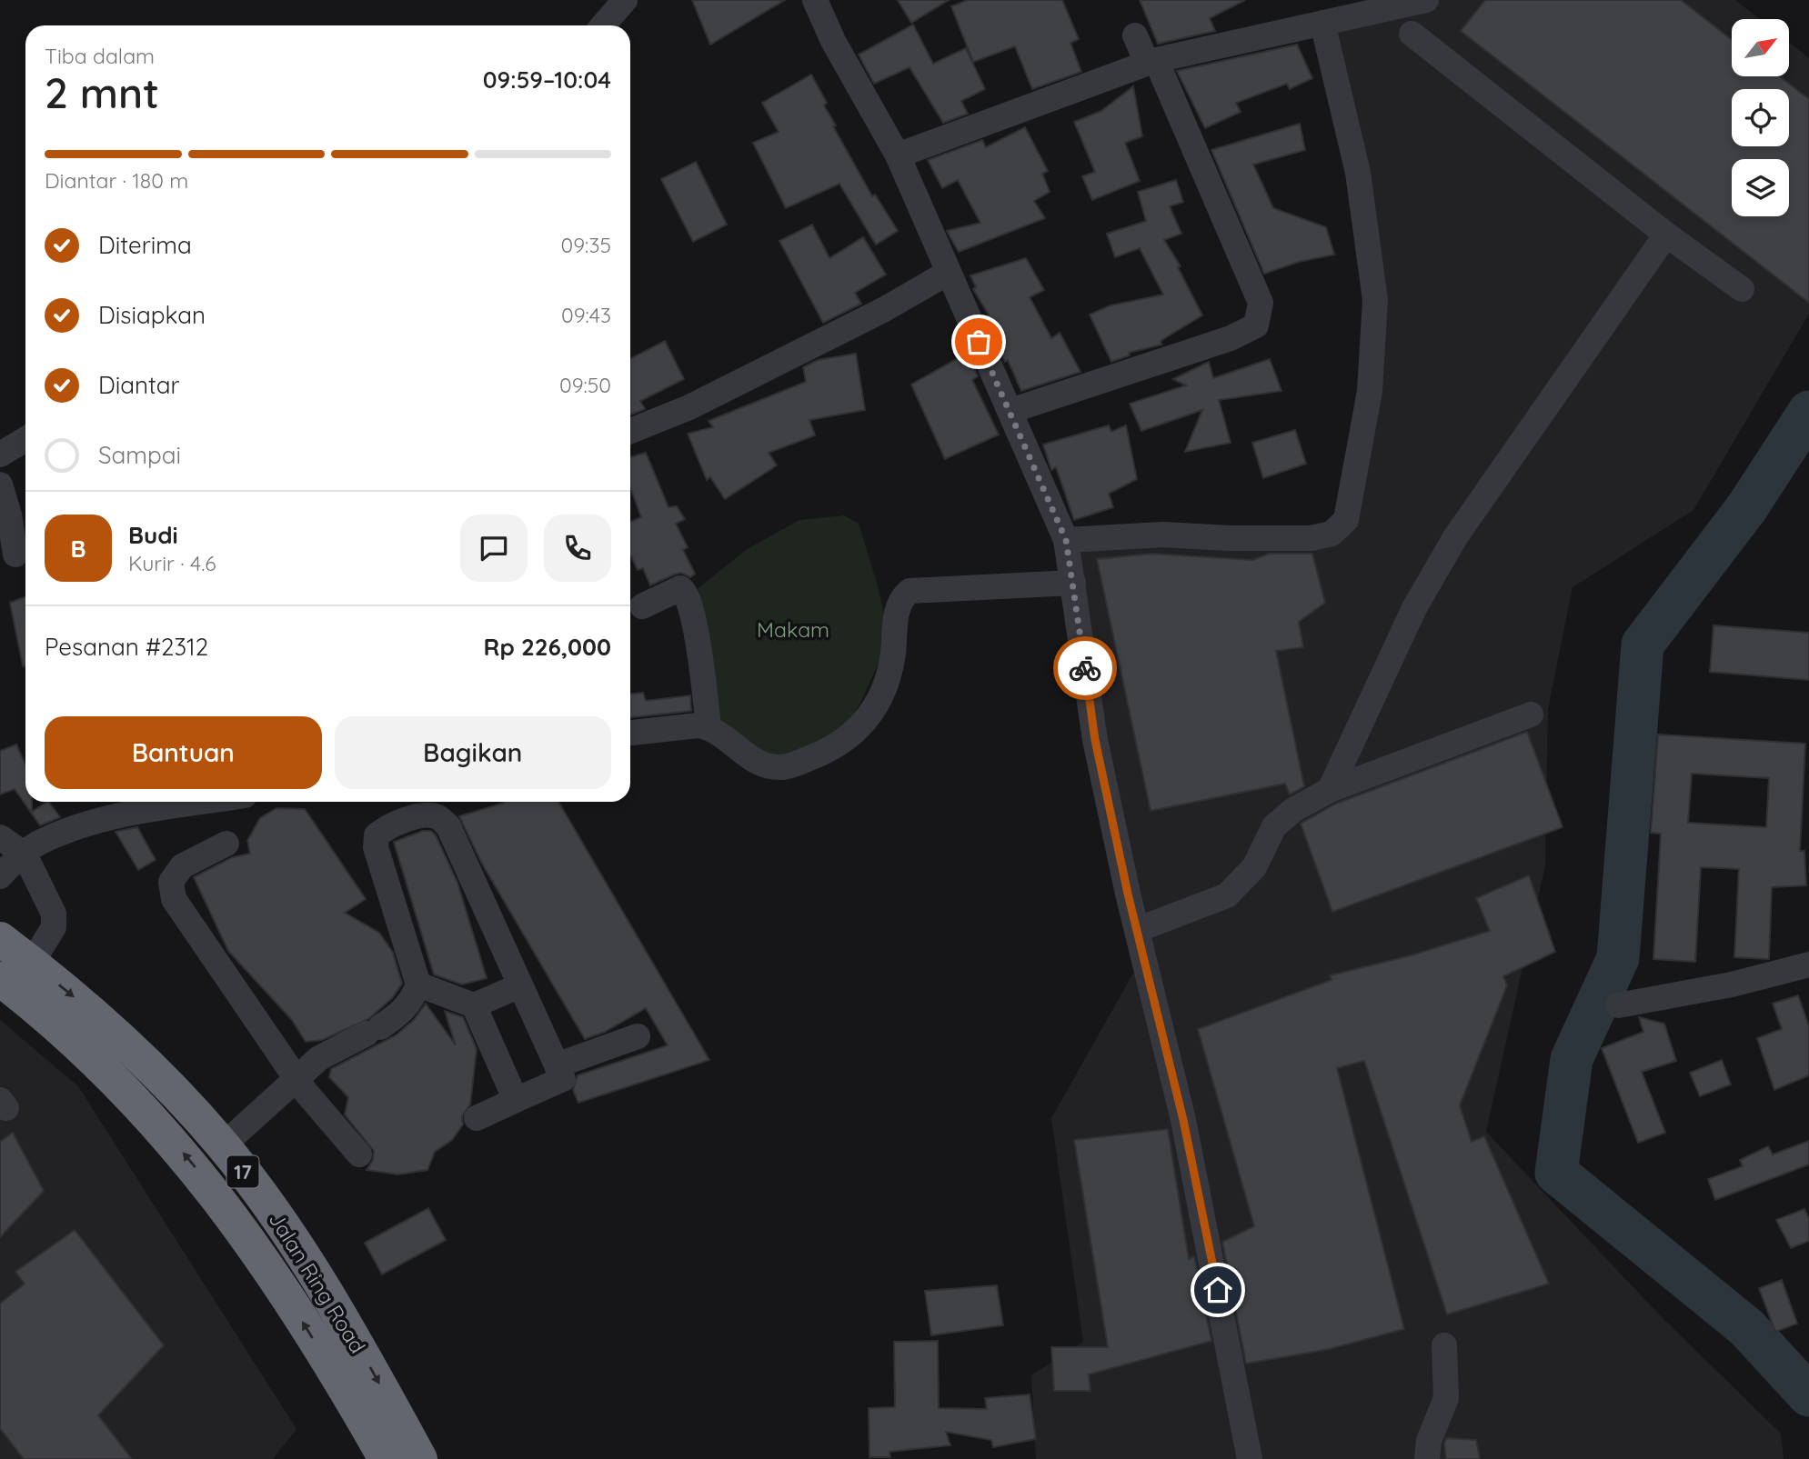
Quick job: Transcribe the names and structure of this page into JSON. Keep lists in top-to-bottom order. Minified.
{"streets":{"highway":["17","Jalan Ring Road"]},"parks":["Makam"],"north":"top right","page":{"heading":["2 mnt","Tiba dalam","09:59–10:04"],"panel":["Budi","Kurir · 4.6","Pesanan #2312","Rp 226,000"],"bar":"Diantar · 180 m","list":[["Diterima","09:35"],["Disiapkan","09:43"],["Diantar","09:50"],"Sampai"],"round":"B","buttons":["Bantuan","Bagikan"]}}
